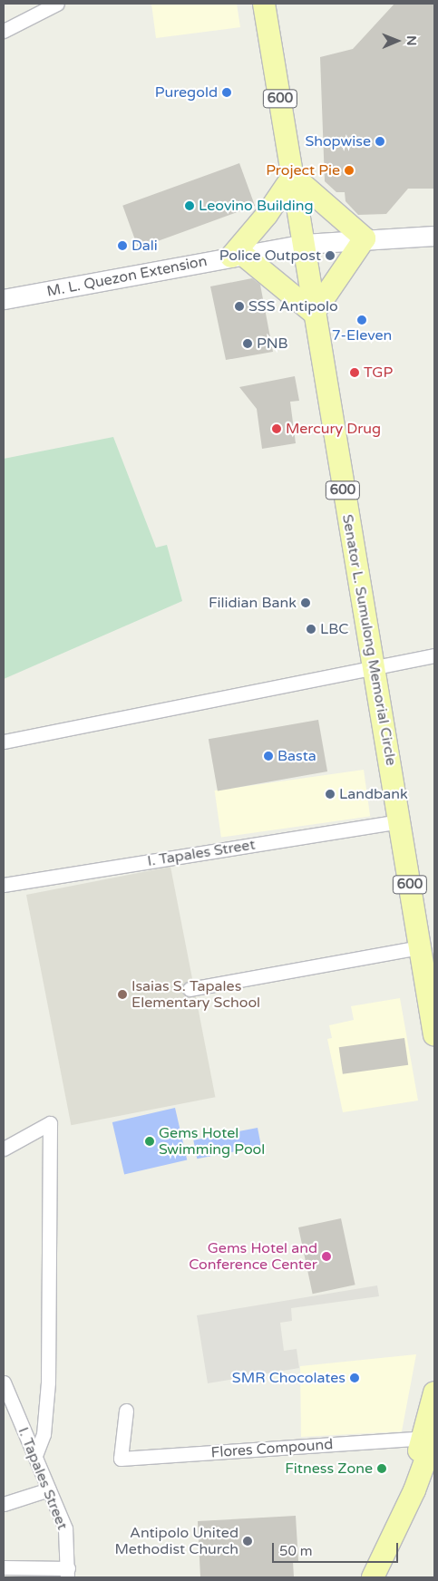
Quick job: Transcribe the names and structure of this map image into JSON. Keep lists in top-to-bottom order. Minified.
{"streets":{"main road":["600","M. L. Quezon Extension","Senator L. Sumulong Memorial Circle"],"street":["I. Tapales Street","Flores Compound"]},"crossings":[["M. L. Quezon Extension","Senator L. Sumulong Memorial Circle"],["Senator L. Sumulong Memorial Circle","I. Tapales Street"]],"places":["Puregold","Shopwise","Project Pie","Leovino Building","Dali","Police Outpost","SSS Antipolo","7-Eleven","PNB","TGP","Mercury Drug","Filidian Bank","LBC","Basta","Landbank","Isaias S. Tapales Elementary School","Gems Hotel Swimming Pool","Gems Hotel and Conference Center","SMR Chocolates","Fitness Zone","Antipolo United Methodist Church"],"scale_bar":"50 m","north":"right"}
